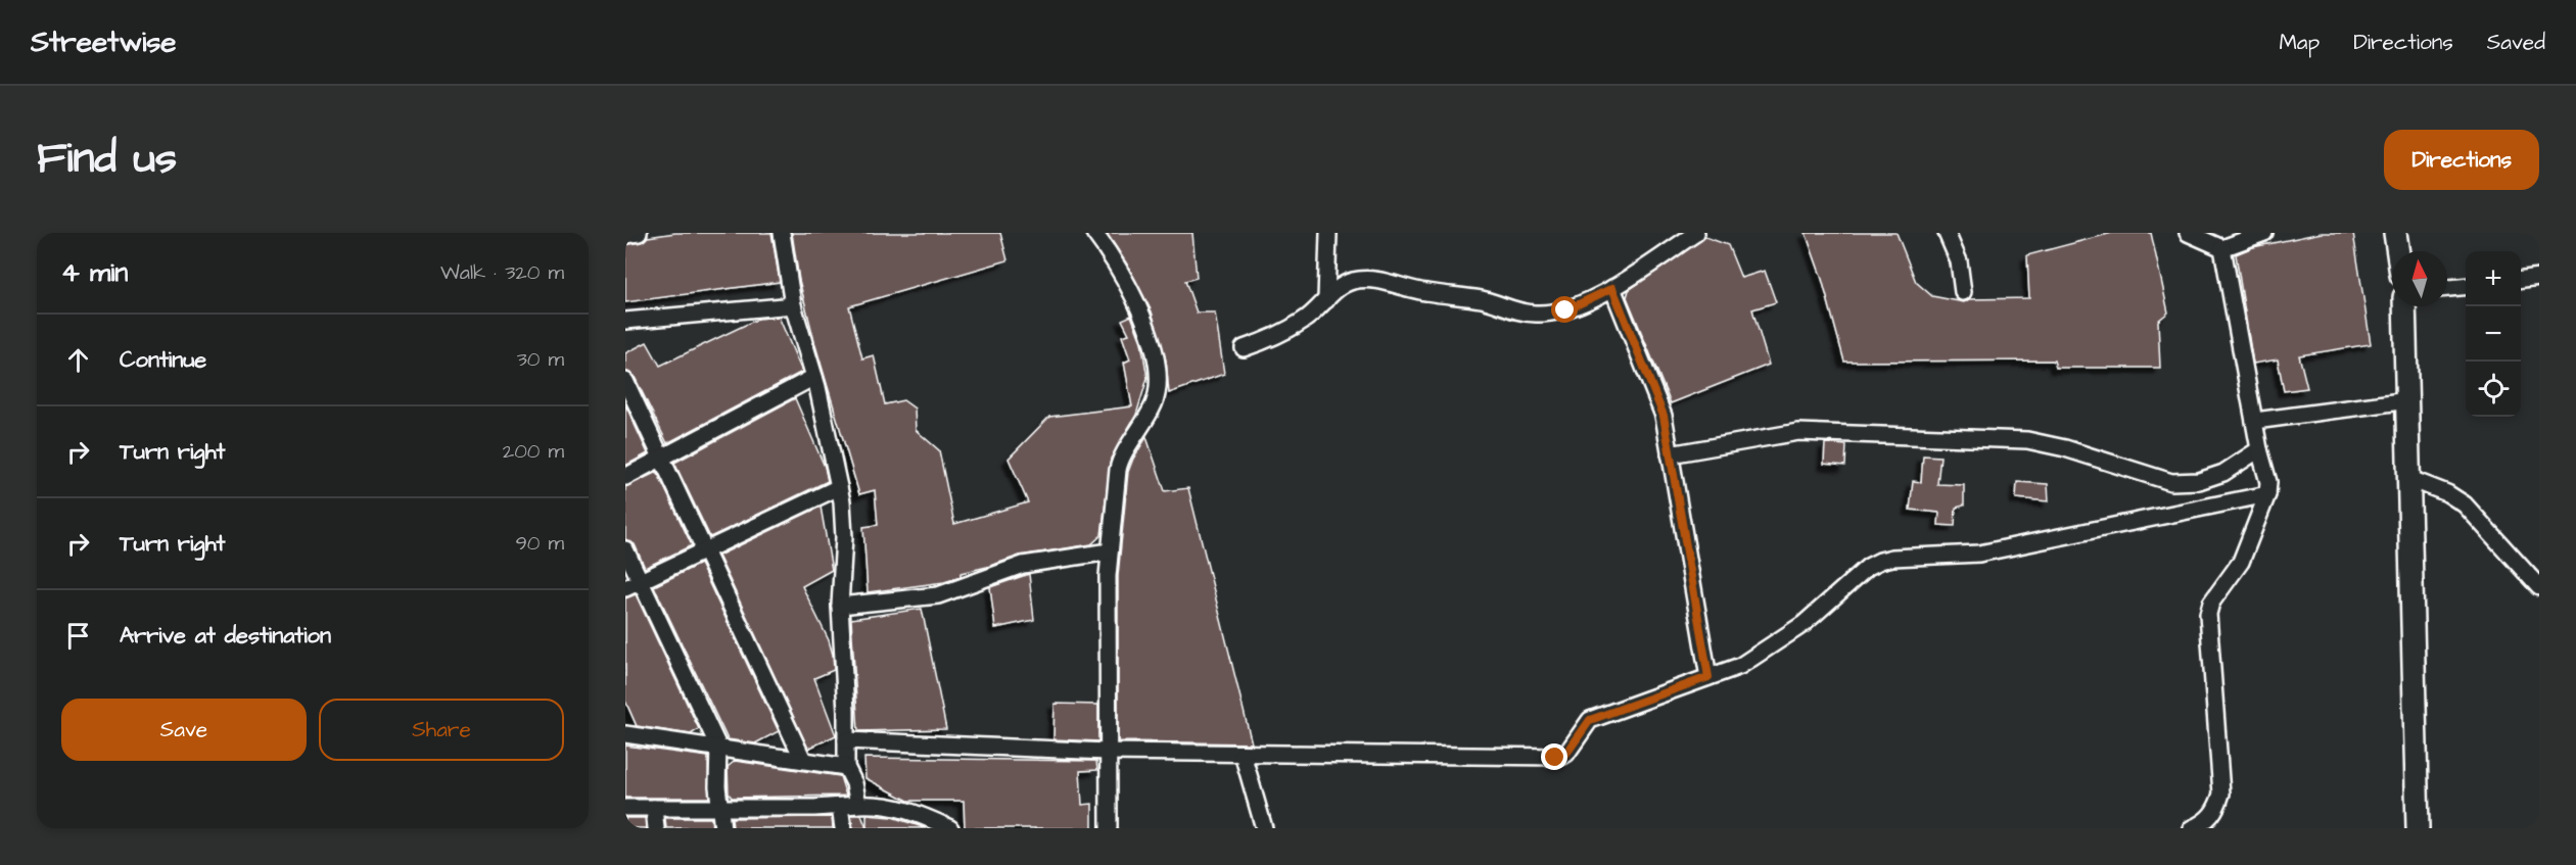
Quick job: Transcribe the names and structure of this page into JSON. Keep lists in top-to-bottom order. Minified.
{"north":"top","page":{"header":"Streetwise","nav":["Map","Directions","Saved"],"title":"Find us","buttons":["Directions",["Save","Share"]],"heading":["4 min","Walk · 320 m"],"map_buttons":["+","−"],"list":[["Continue","30 m"],["Turn right","200 m"],["Turn right","90 m"],"Arrive at destination"]}}
